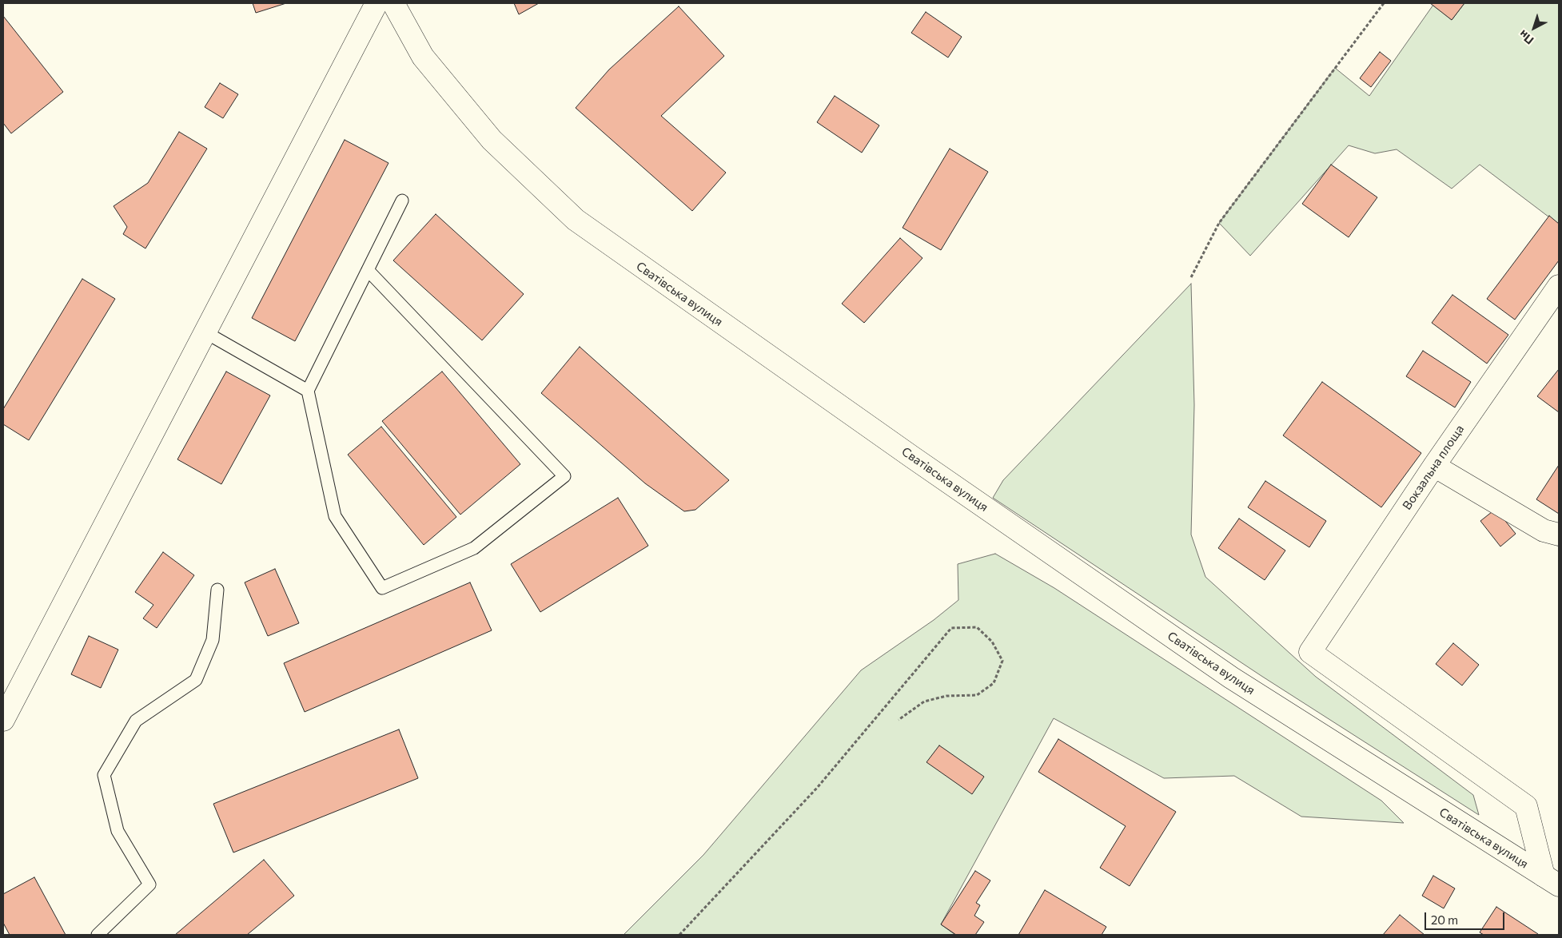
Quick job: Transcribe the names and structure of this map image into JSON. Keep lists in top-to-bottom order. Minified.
{"streets":{"street":["Сватівська вулиця","Вокзальна площа"]},"crossings":[["Сватівська вулиця","Вокзальна площа"]],"scale_bar":"20 m","north":"bottom left"}
